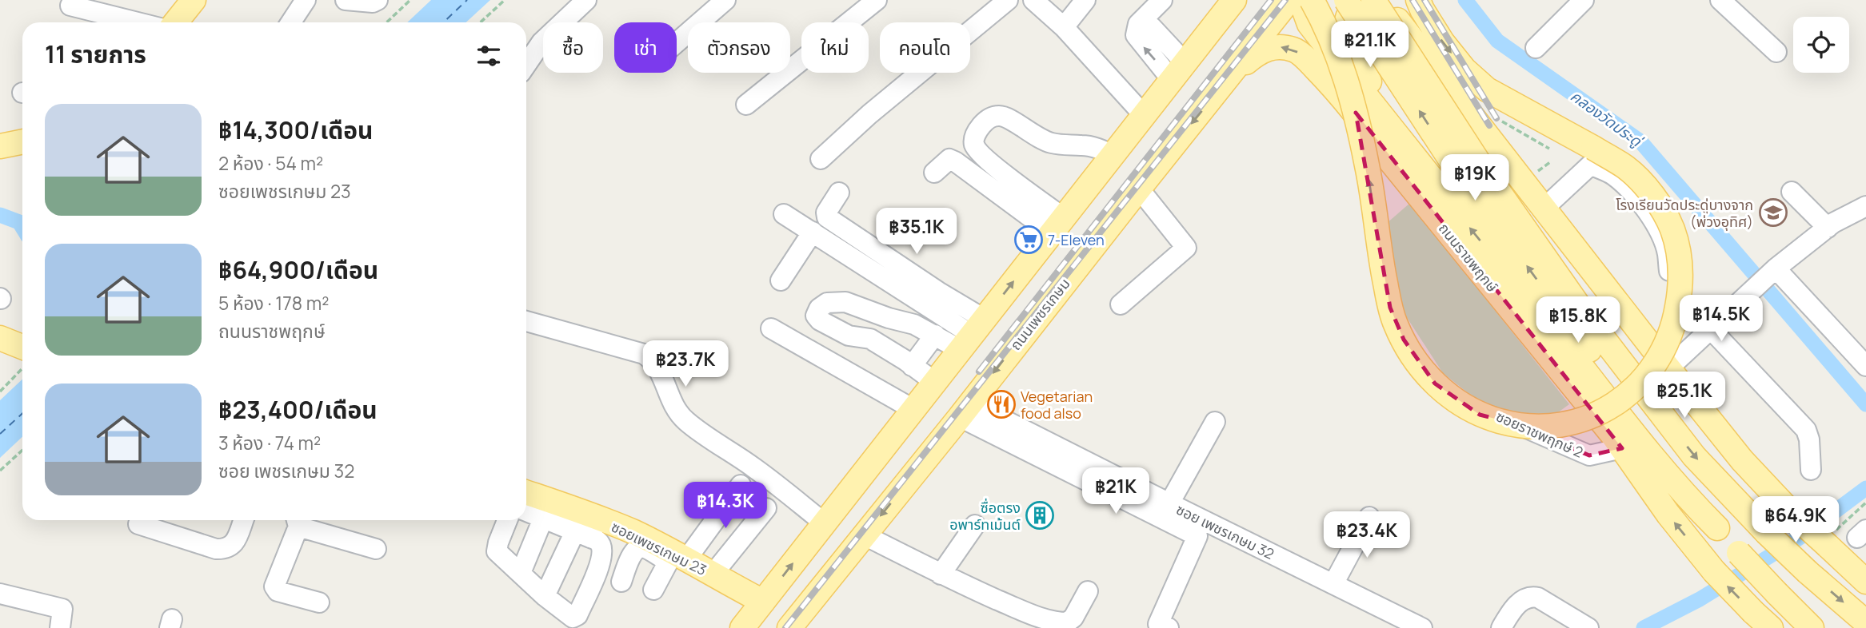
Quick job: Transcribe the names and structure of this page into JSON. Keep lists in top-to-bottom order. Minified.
{"streets":{"main road":["ถนนราชพฤกษ์","ถนนเพชรเกษม","ซอยเพชรเกษม 23"],"street":["ซอยราชพฤกษ์ 2","ซอย เพชรเกษม 32"]},"crossings":[["ถนนราชพฤกษ์","ถนนเพชรเกษม"],["ถนนราชพฤกษ์","ซอยราชพฤกษ์ 2"],["ถนนเพชรเกษม","ซอย เพชรเกษม 32"]],"water":["คลองวัดประดู่"],"places":{"school or university":["โรงเรียนวัดประดู่บางจาก (พ่วงอุทิศ)"],"supermarket":["7-Eleven"],"restaurant":["Vegetarian food also"],"building":["ซื่อตรง อพาร์ทเม้นต์"]},"page":{"price":["฿21.1K","฿19K","฿35.1K","฿14.5K","฿15.8K","฿23.7K","฿25.1K","฿21K","฿14.3K","฿64.9K","฿23.4K"],"chip":["ซื้อ","เช่า","ตัวกรอง","ใหม่","คอนโด"],"heading":"11 รายการ","list":[{"name":"฿14,300/เดือน","note":"2 ห้อง · 54 m² · ซอยเพชรเกษม 23"},{"name":"฿64,900/เดือน","note":"5 ห้อง · 178 m² · ถนนราชพฤกษ์"},{"name":"฿23,400/เดือน","note":"3 ห้อง · 74 m² · ซอย เพชรเกษม 32"}]}}
